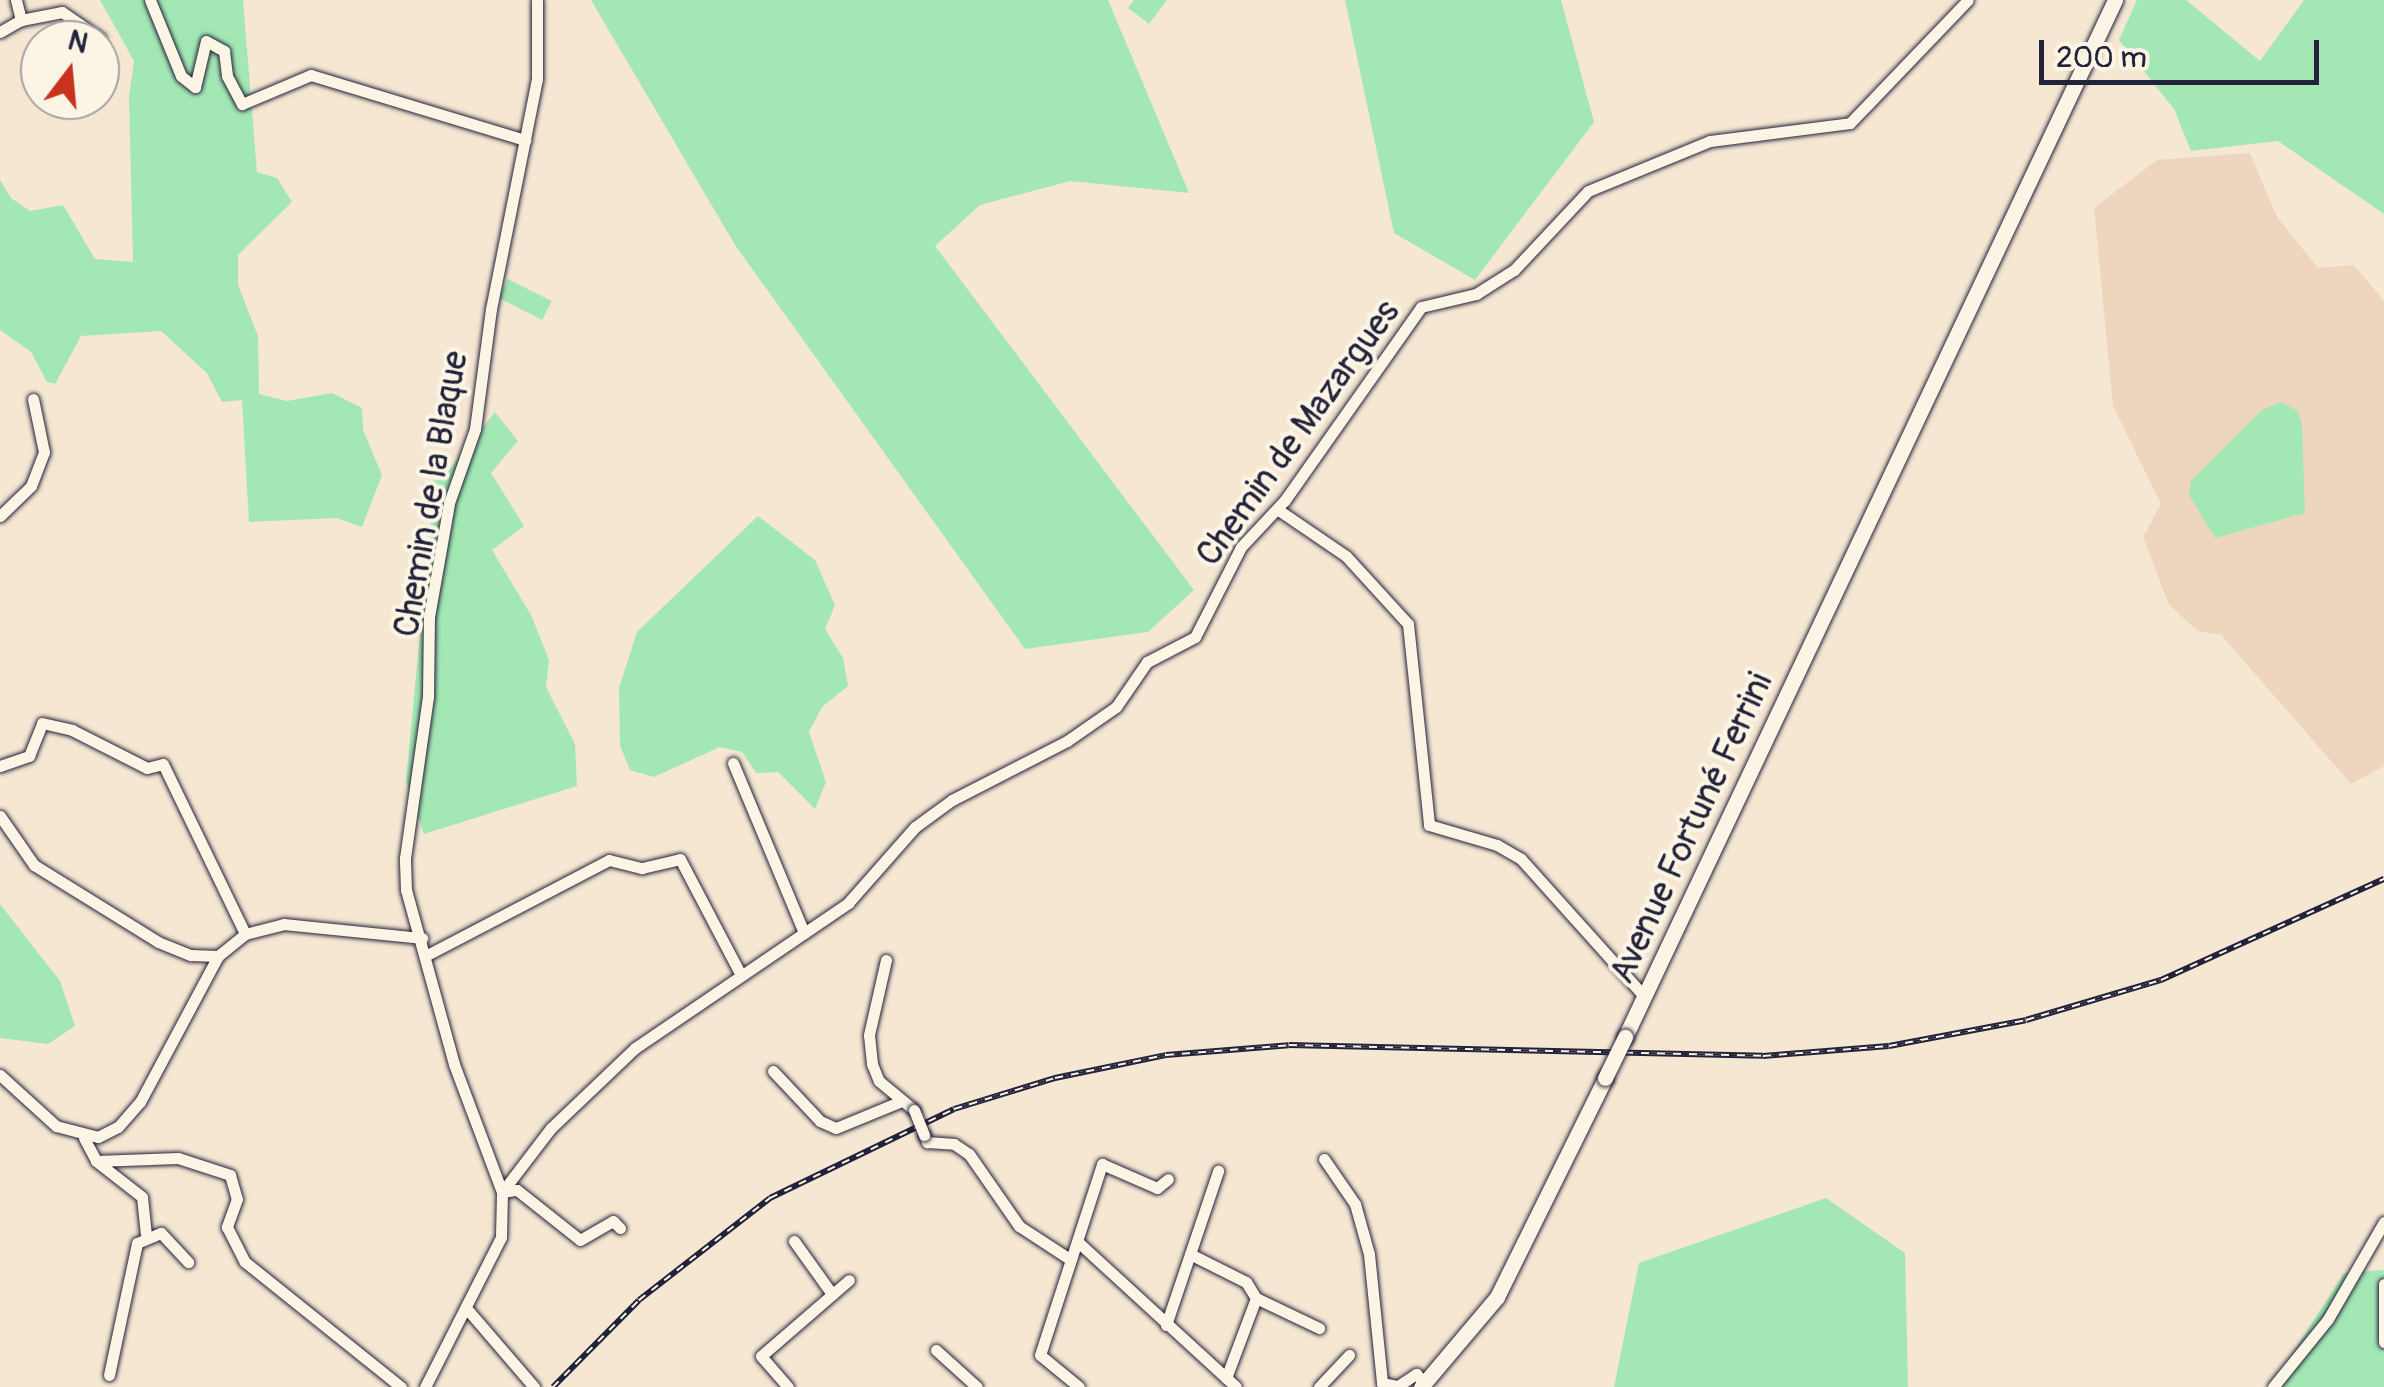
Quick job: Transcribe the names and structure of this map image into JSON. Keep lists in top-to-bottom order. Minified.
{"streets":{"main road":["Avenue Fortuné Ferrini"],"street":["Chemin de Mazargues","Chemin de la Blaque"]},"crossings":[["Chemin de Mazargues","Chemin de la Blaque"]],"scale_bar":"200 m","north":"top"}
